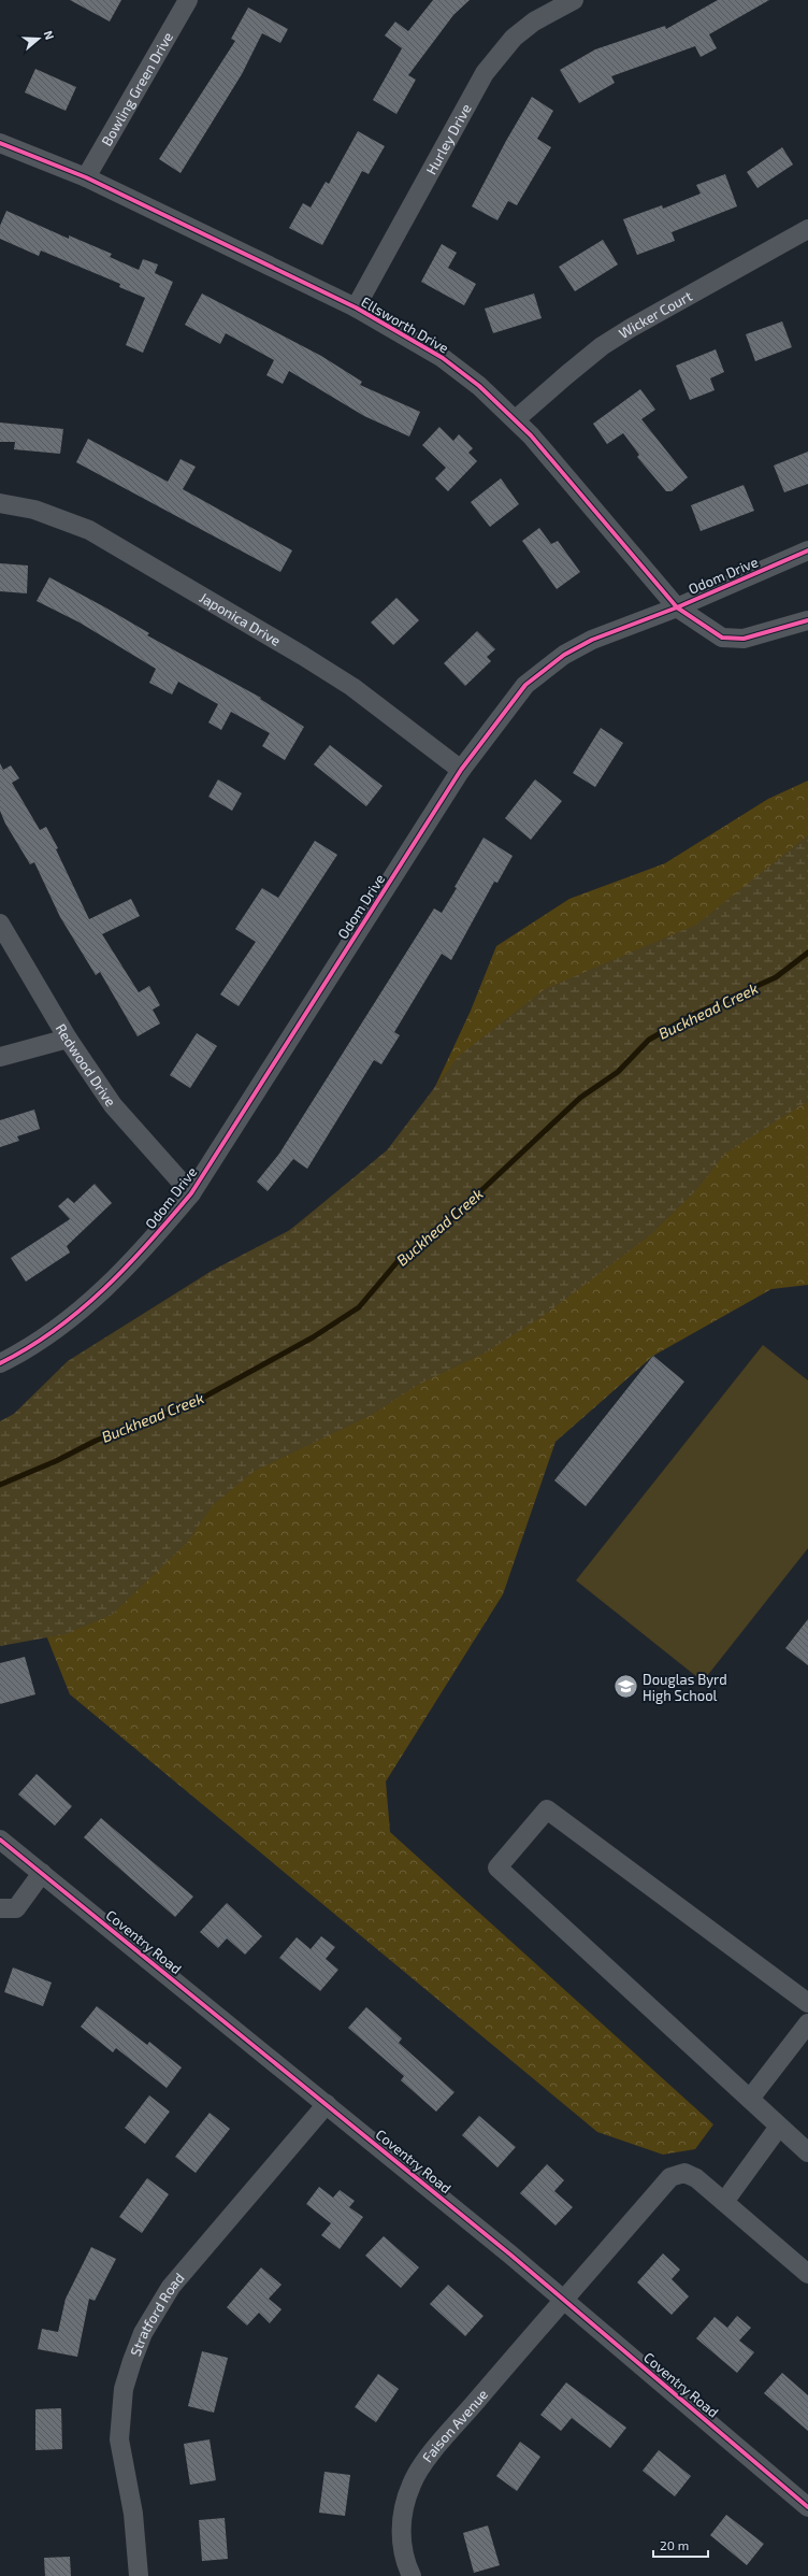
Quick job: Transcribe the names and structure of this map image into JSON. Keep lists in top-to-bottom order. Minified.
{"streets":{"street":["Bowling Green Drive","Hurley Drive","Wicker Court","Ellsworth Drive","Odom Drive","Japonica Drive","Redwood Drive","Coventry Road","Stratford Road","Faison Avenue"]},"crossings":[["Bowling Green Drive","Ellsworth Drive"],["Hurley Drive","Ellsworth Drive"],["Wicker Court","Ellsworth Drive"],["Ellsworth Drive","Odom Drive"],["Odom Drive","Japonica Drive"],["Odom Drive","Redwood Drive"],["Coventry Road","Stratford Road"],["Coventry Road","Faison Avenue"]],"water":["Buckhead Creek"],"places":{"school or university":["Douglas Byrd High School"]},"scale_bar":"20 m","north":"right"}
